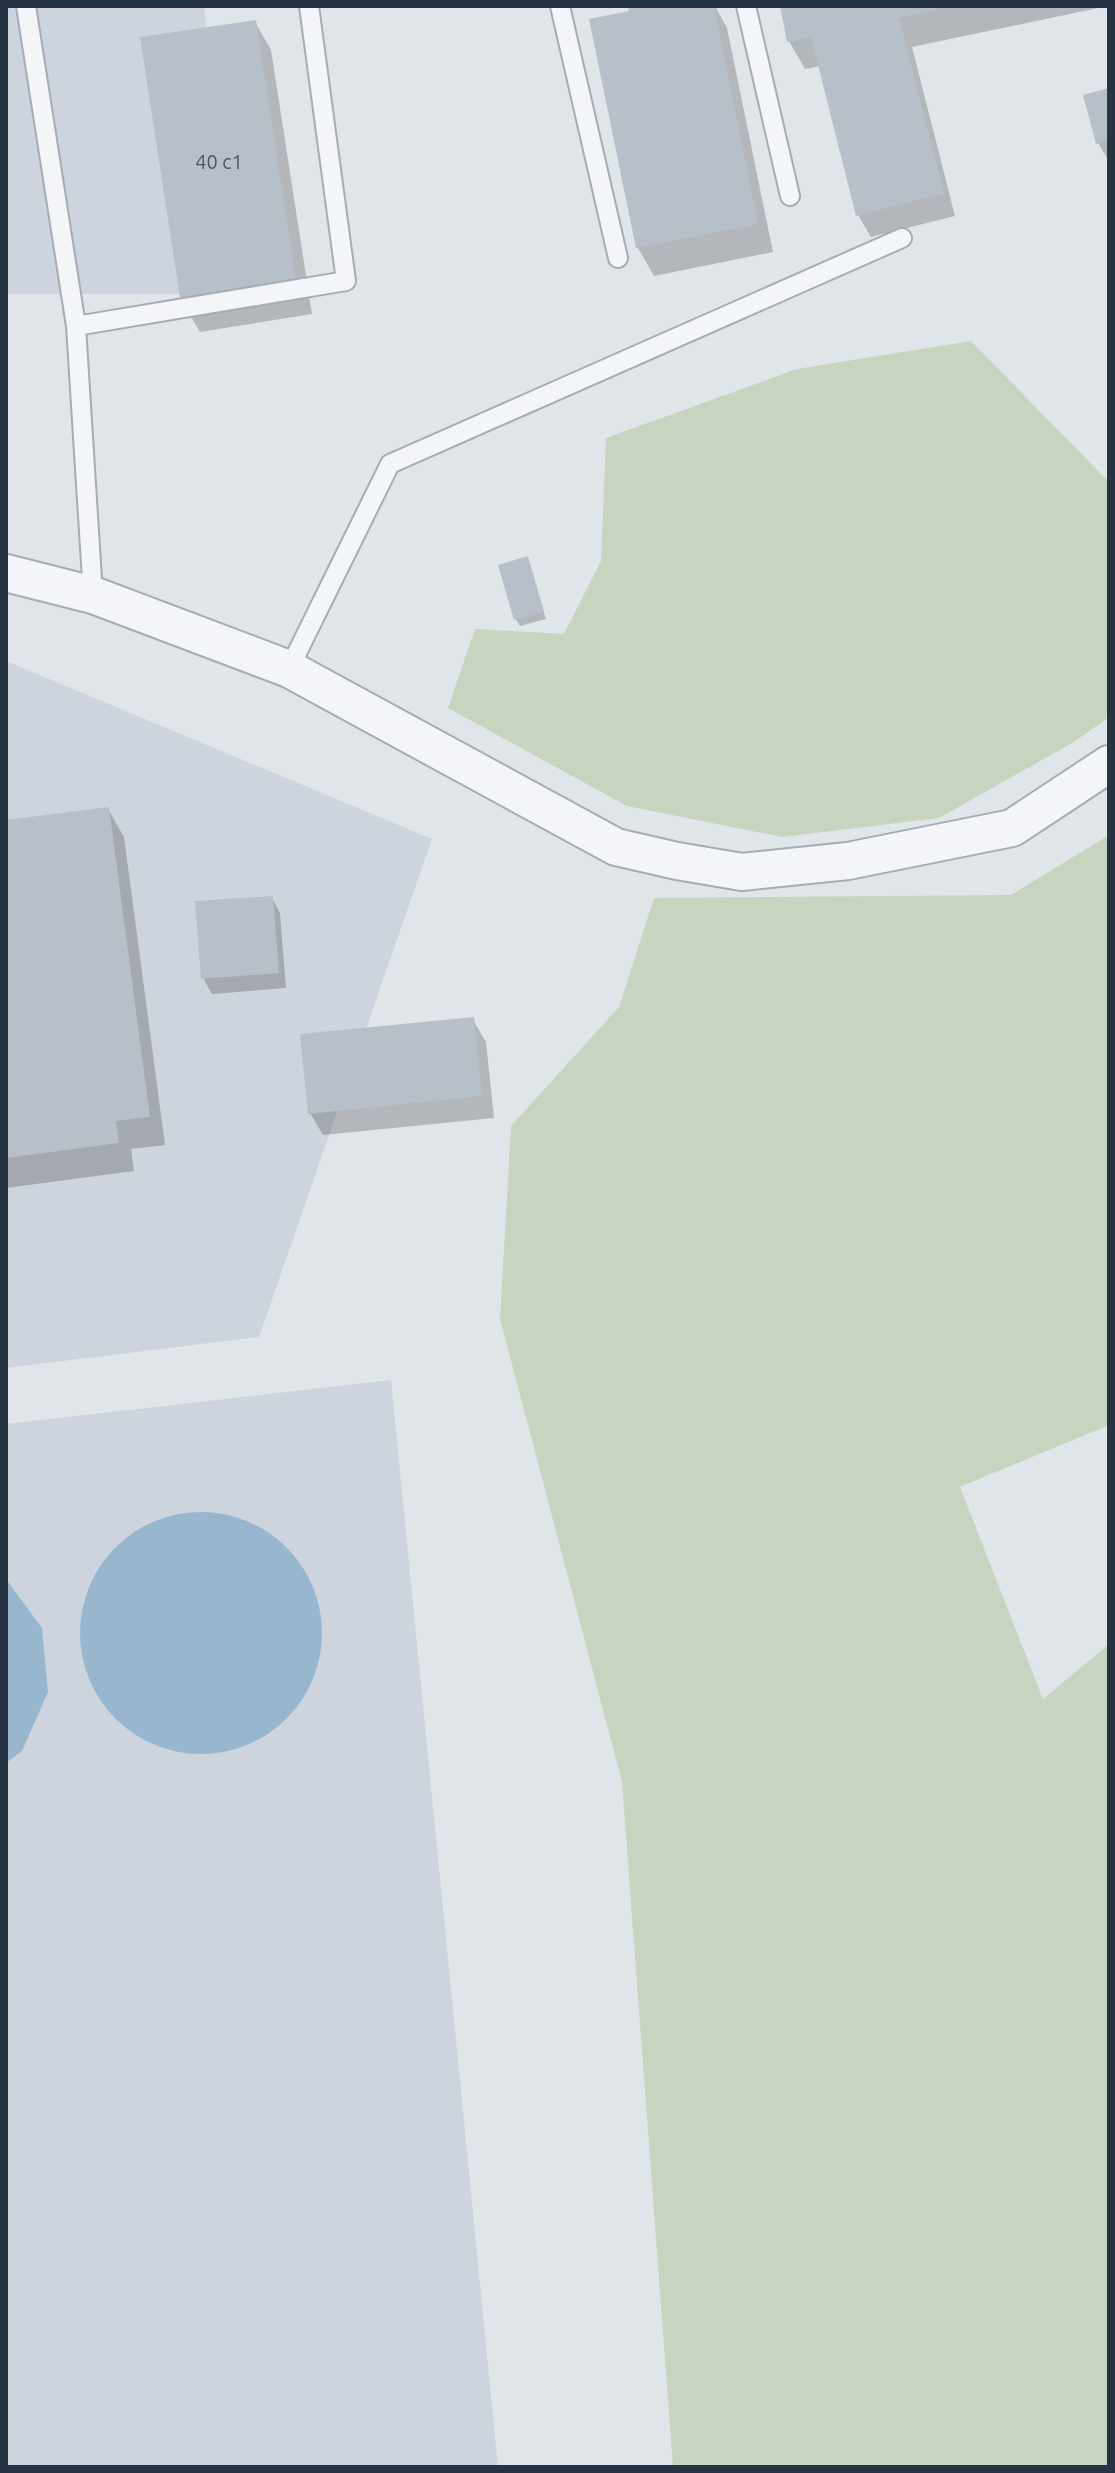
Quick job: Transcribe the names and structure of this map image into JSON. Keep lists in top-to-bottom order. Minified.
{"house_numbers":["40 с1"]}
